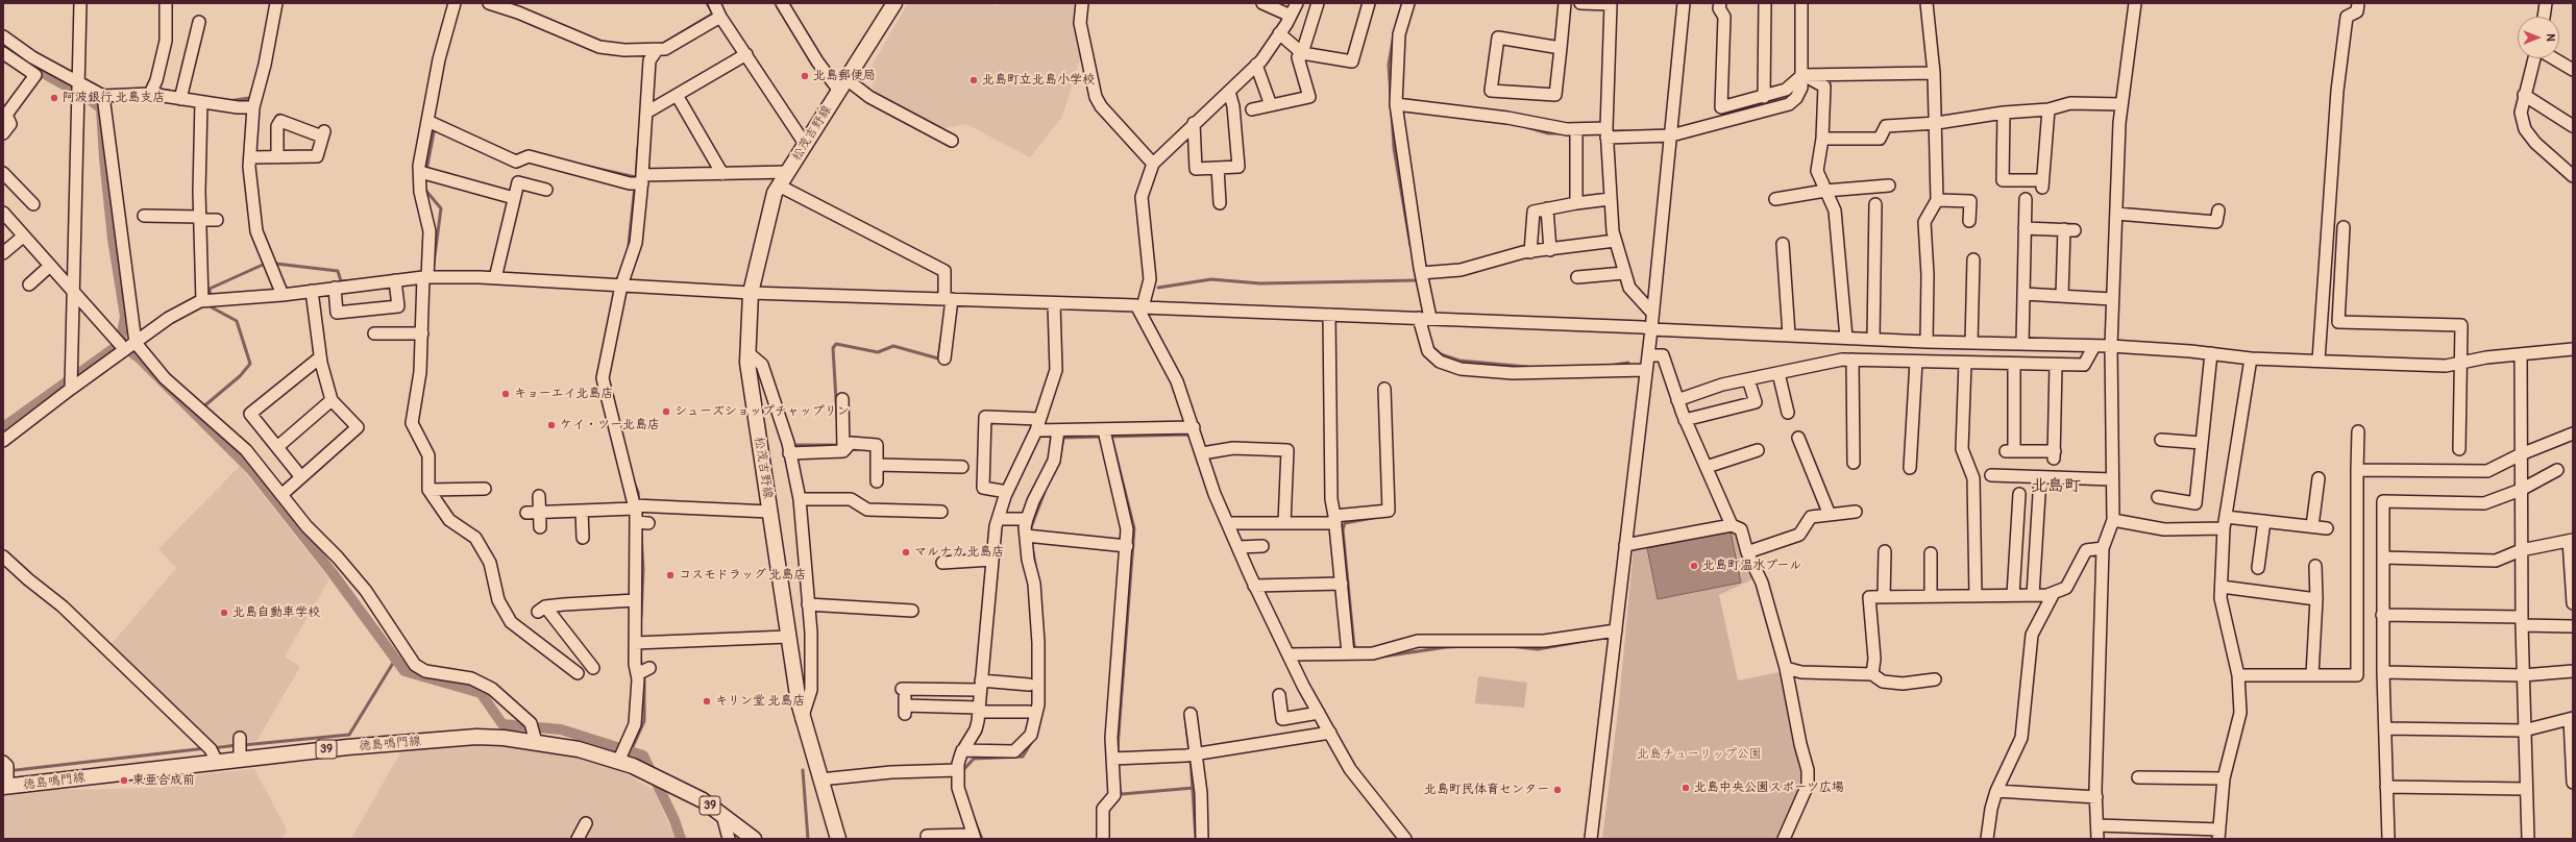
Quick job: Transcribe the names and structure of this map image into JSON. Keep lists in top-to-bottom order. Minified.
{"streets":{"main road":["松茂吉野線","徳島鳴門線","39"]},"districts":["北島町"],"parks":["北島チューリップ公園"],"places":["北島郵便局","北島町立北島小学校","阿波銀行 北島支店","キョーエイ北島店","シューズショップチャップリン","ケイ・ツー北島店","マルナカ 北島店","北島町温水プール","コスモドラッグ 北島店","北島自動車学校","キリン堂 北島店","東亜合成前","北島中央公園スポーツ広場","北島町民体育センター"],"north":"right"}
